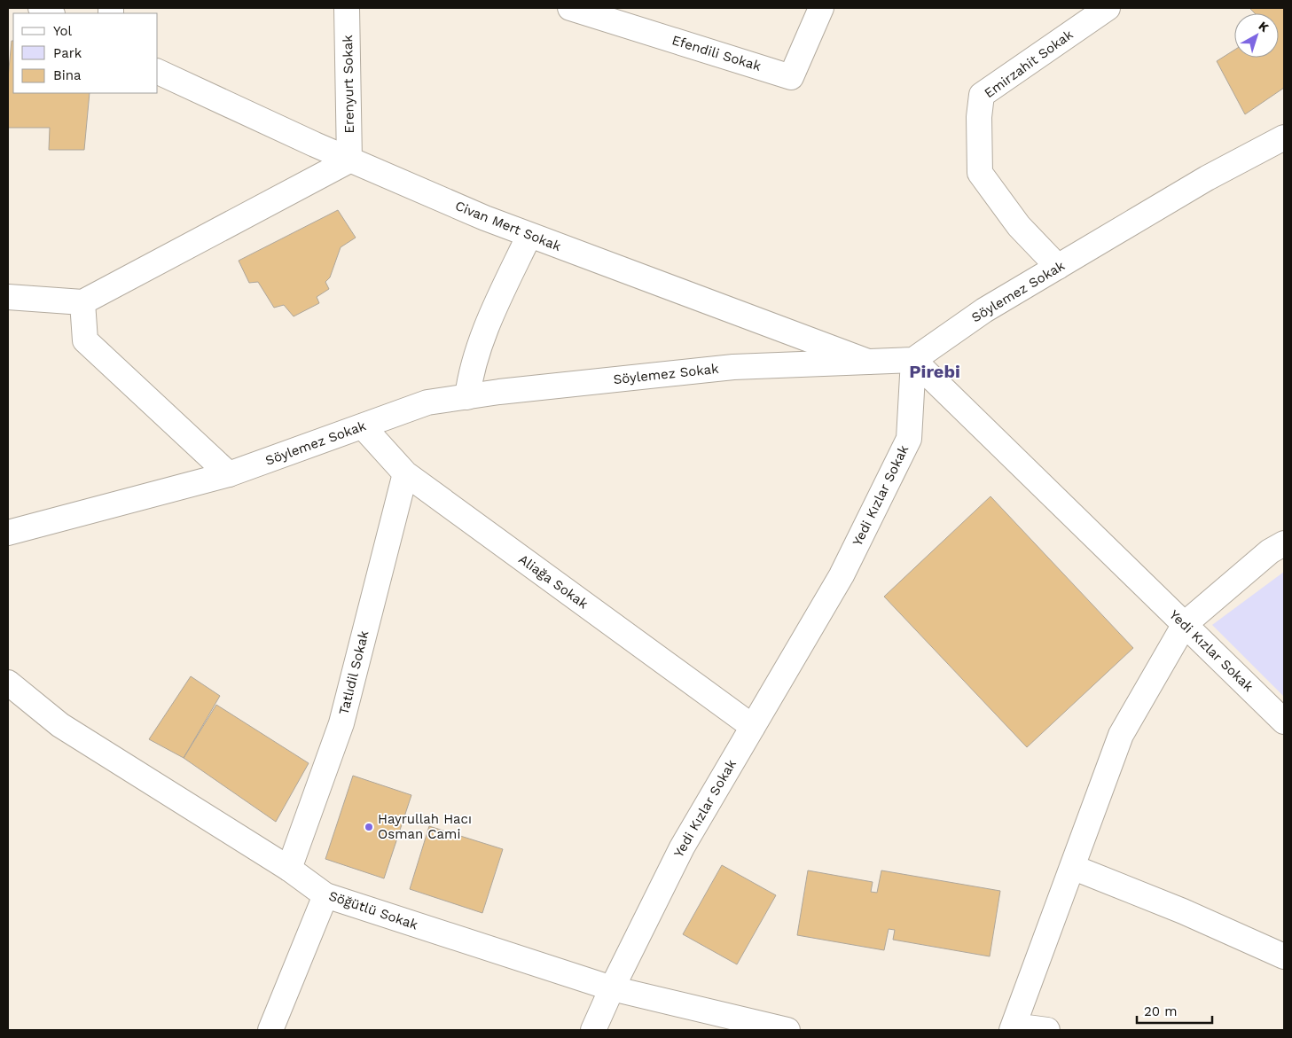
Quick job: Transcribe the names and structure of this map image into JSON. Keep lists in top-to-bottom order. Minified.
{"streets":{"street":["Efendili Sokak","Emirzahit Sokak","Erenyurt Sokak","Civan Mert Sokak","Söylemez Sokak","Yedi Kızlar Sokak","Aliağa Sokak","Tatlıdil Sokak","Söğütlü Sokak"]},"crossings":[["Emirzahit Sokak","Söylemez Sokak"],["Erenyurt Sokak","Civan Mert Sokak"],["Civan Mert Sokak","Söylemez Sokak"],["Söylemez Sokak","Yedi Kızlar Sokak"],["Söylemez Sokak","Aliağa Sokak"],["Yedi Kızlar Sokak","Aliağa Sokak"],["Yedi Kızlar Sokak","Söğütlü Sokak"],["Aliağa Sokak","Tatlıdil Sokak"],["Tatlıdil Sokak","Söğütlü Sokak"]],"districts":["Pirebi"],"places":["Hayrullah Hacı Osman Cami"],"legend":["Yol","Park","Bina"],"scale_bar":"20 m","north":"top right"}
